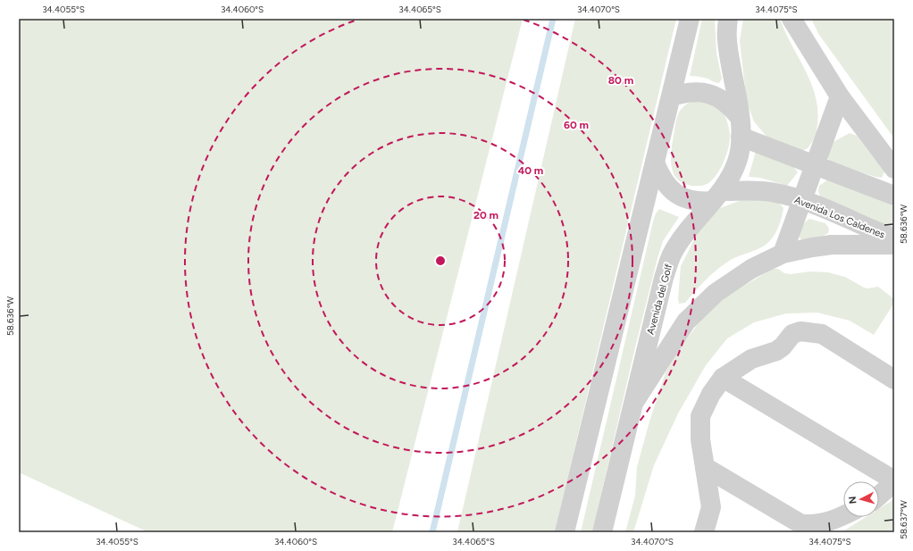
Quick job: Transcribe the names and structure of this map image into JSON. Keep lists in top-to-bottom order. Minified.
{"streets":{"street":["Avenida Los Caldenes","Avenida del Golf"]},"crossings":[["Avenida Los Caldenes","Avenida del Golf"]],"north":"left","coordinates":["34.4055°S","34.4060°S","34.4065°S","34.4070°S","34.4075°S","58.636°W","58.637°W"],"rings":["80 m","60 m","40 m","20 m"]}
